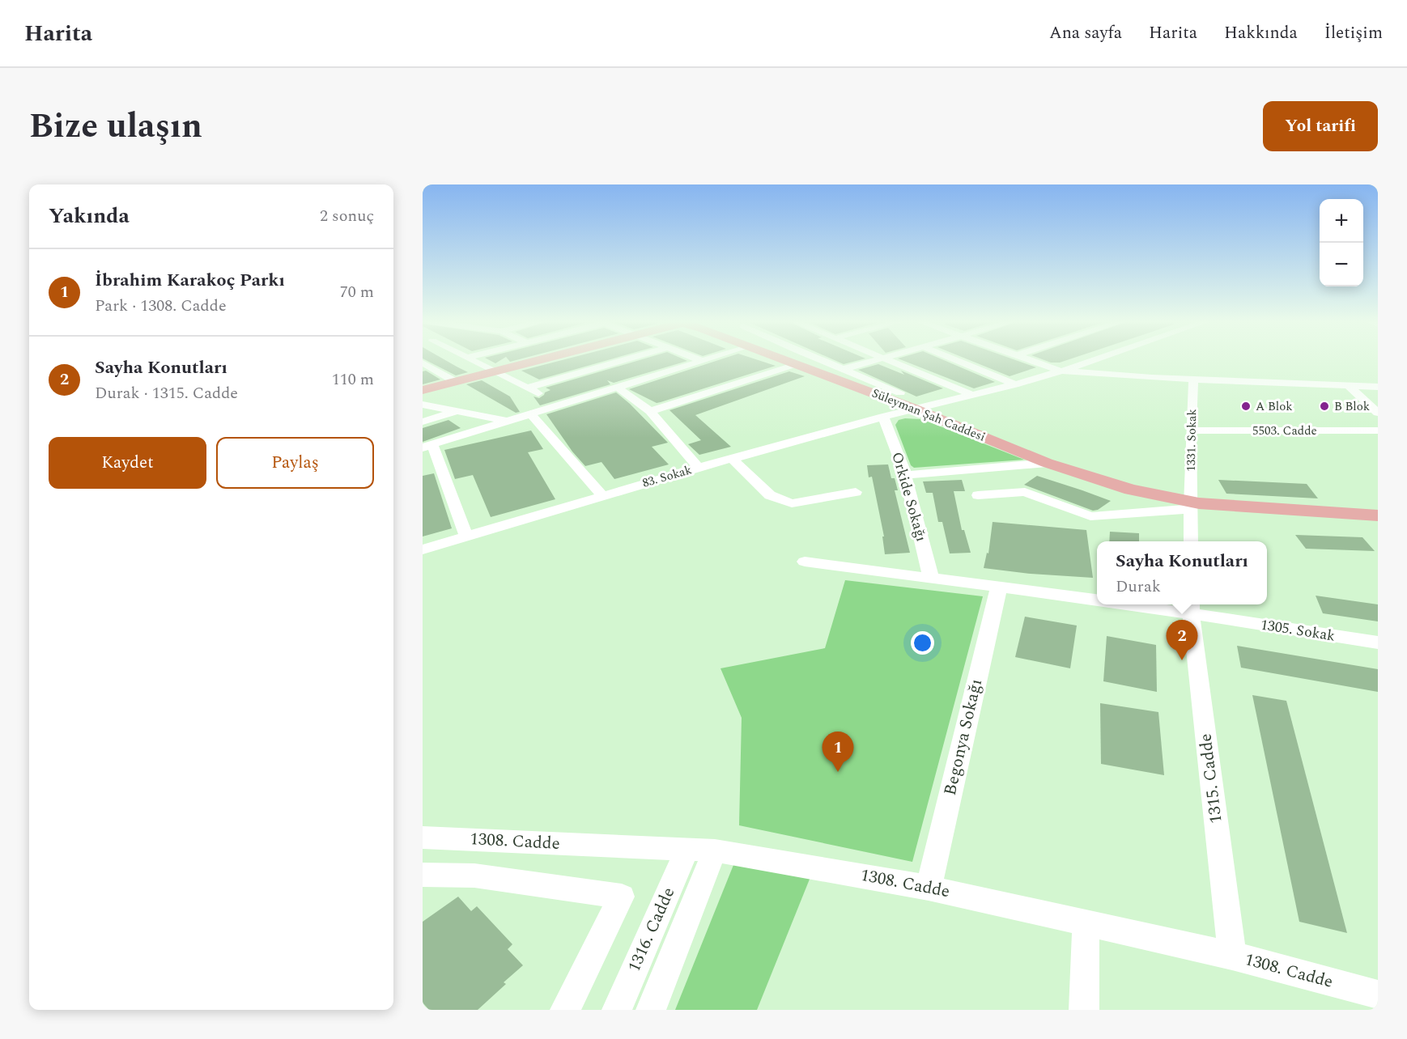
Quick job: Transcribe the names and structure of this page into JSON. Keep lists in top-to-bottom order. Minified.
{"streets":{"main road":["Süleyman Şah Caddesi"],"street":["5503. Cadde","1331. Sokak","83. Sokak","Orkide Sokağı","1305. Sokak","Begonya Sokağı","1315. Cadde","1308. Cadde","1316. Cadde"]},"crossings":[["Süleyman Şah Caddesi","1331. Sokak"],["Süleyman Şah Caddesi","83. Sokak"],["5503. Cadde","1331. Sokak"],["83. Sokak","Orkide Sokağı"],["Orkide Sokağı","1305. Sokak"],["1305. Sokak","Begonya Sokağı"],["1305. Sokak","1315. Cadde"],["Begonya Sokağı","1308. Cadde"],["1315. Cadde","1308. Cadde"],["1308. Cadde","1316. Cadde"]],"places":["A Blok","B Blok"],"page":{"header":"Harita","nav":["Ana sayfa","Harita","Hakkında","İletişim"],"title":"Bize ulaşın","buttons":["Yol tarifi",["Kaydet","Paylaş"]],"heading":["Yakında","2 sonuç"],"map_buttons":["+","−"],"list":[{"mark":"1","name":"İbrahim Karakoç Parkı","note":"Park · 1308. Cadde","value":"70 m"},{"mark":"2","name":"Sayha Konutları","note":"Durak · 1315. Cadde","value":"110 m"}],"popup":["Sayha Konutları","Durak"],"pins":["2","1"]}}
